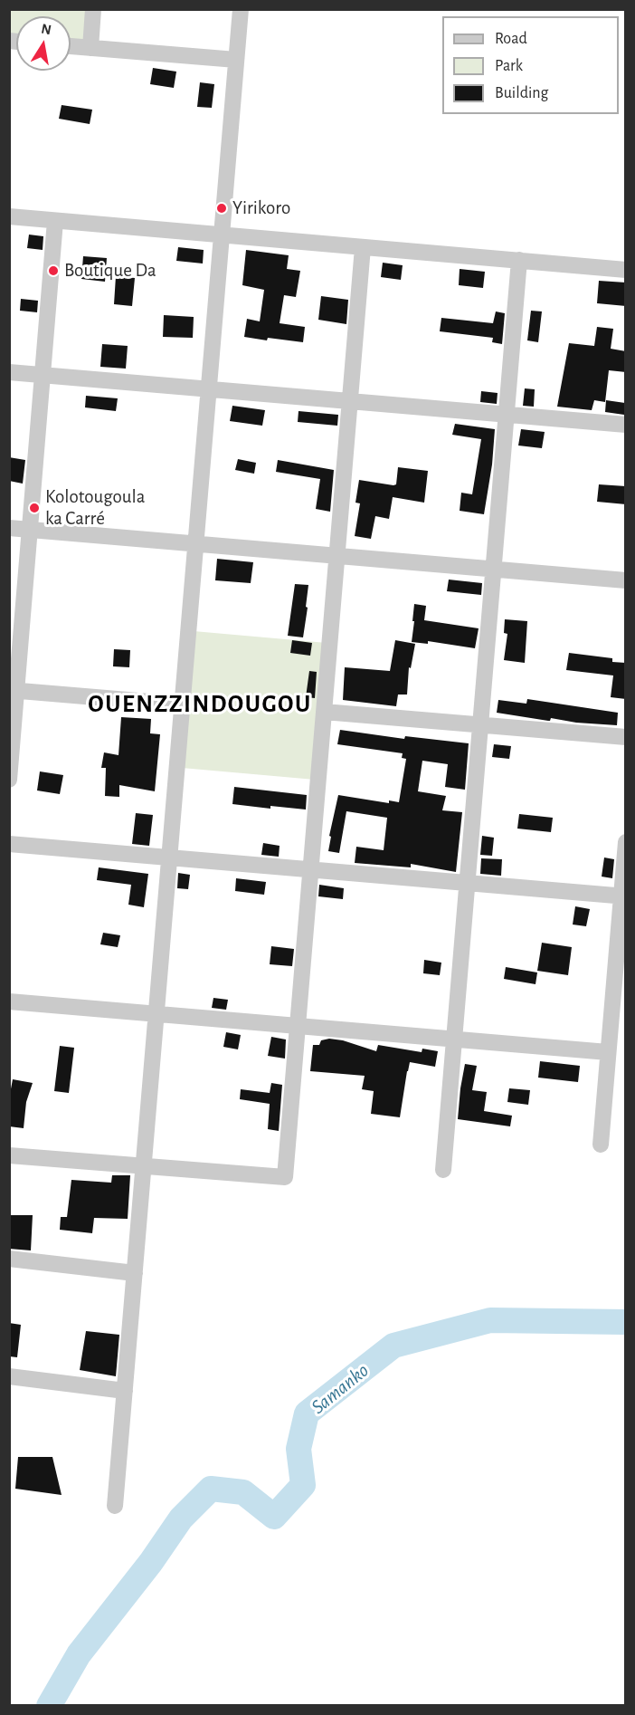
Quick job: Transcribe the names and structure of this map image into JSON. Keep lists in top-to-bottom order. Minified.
{"districts":["OUENZZINDOUGOU"],"water":["Samanko"],"places":["Yirikoro","Boutique Da","Kolotougoula ka Carré"],"legend":["Road","Park","Building"],"north":"top"}
